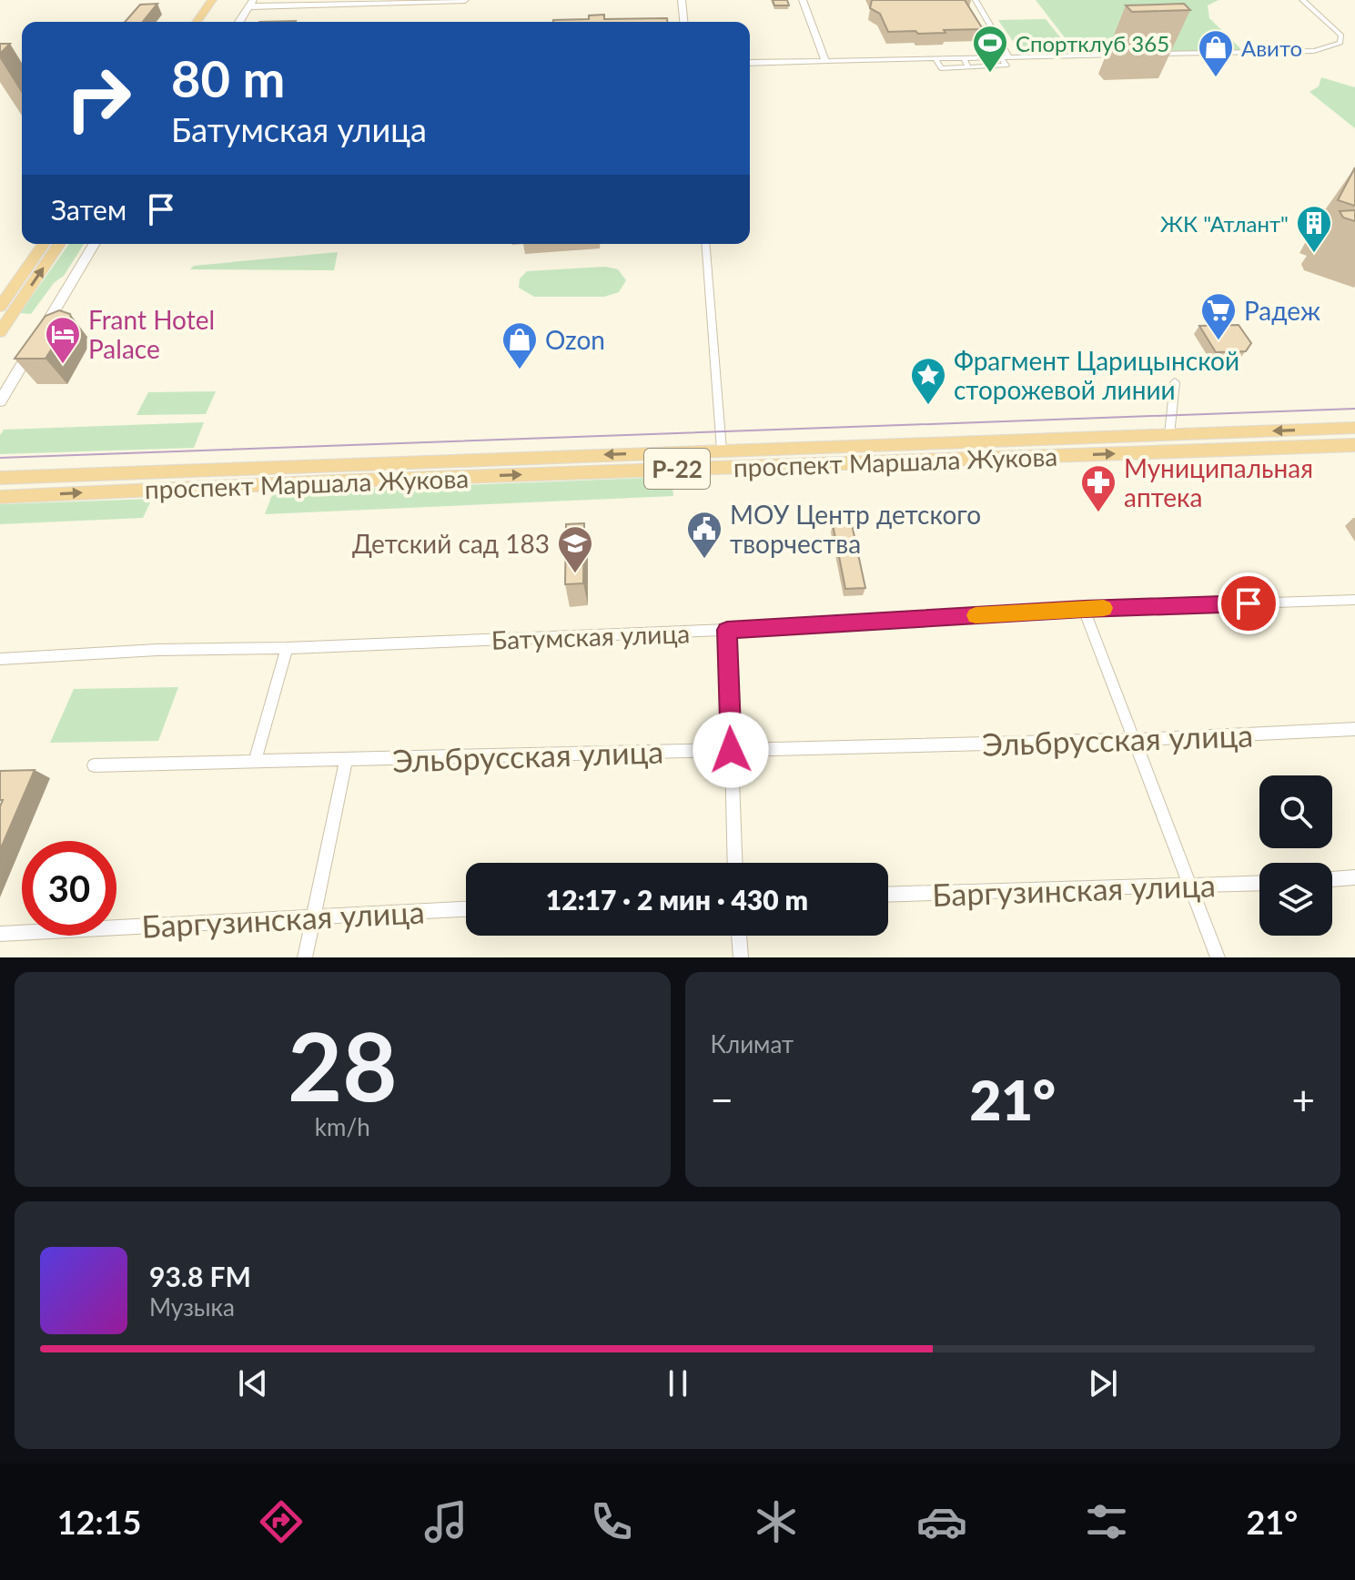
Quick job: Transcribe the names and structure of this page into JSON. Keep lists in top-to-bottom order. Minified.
{"streets":{"highway":["проспект Маршала Жукова","Р-22"],"street":["Батумская улица","Эльбрусская улица","Баргузинская улица"]},"places":{"sports":["Спортклуб 365"],"shop":["Авито","Ozon"],"building":["ЖК \"Атлант\""],"supermarket":["Радеж"],"hotel":["Frant Hotel Palace"],"place":["Фрагмент Царицынской сторожевой линии"],"pharmacy":["Муниципальная аптека"],"public building":["МОУ Центр детского творчества"],"school or university":["Детский сад 183"]},"page":{"turn":["80 m","Батумская улица"],"then":"Затем","limit":"30","trip":"12:17 · 2 мин · 430 m","tile":[["28","km/h"],"Климат"],"heat":["−","21°","+"],"song":["93.8 FM","Музыка"],"tabs":["12:15","21°"]}}
